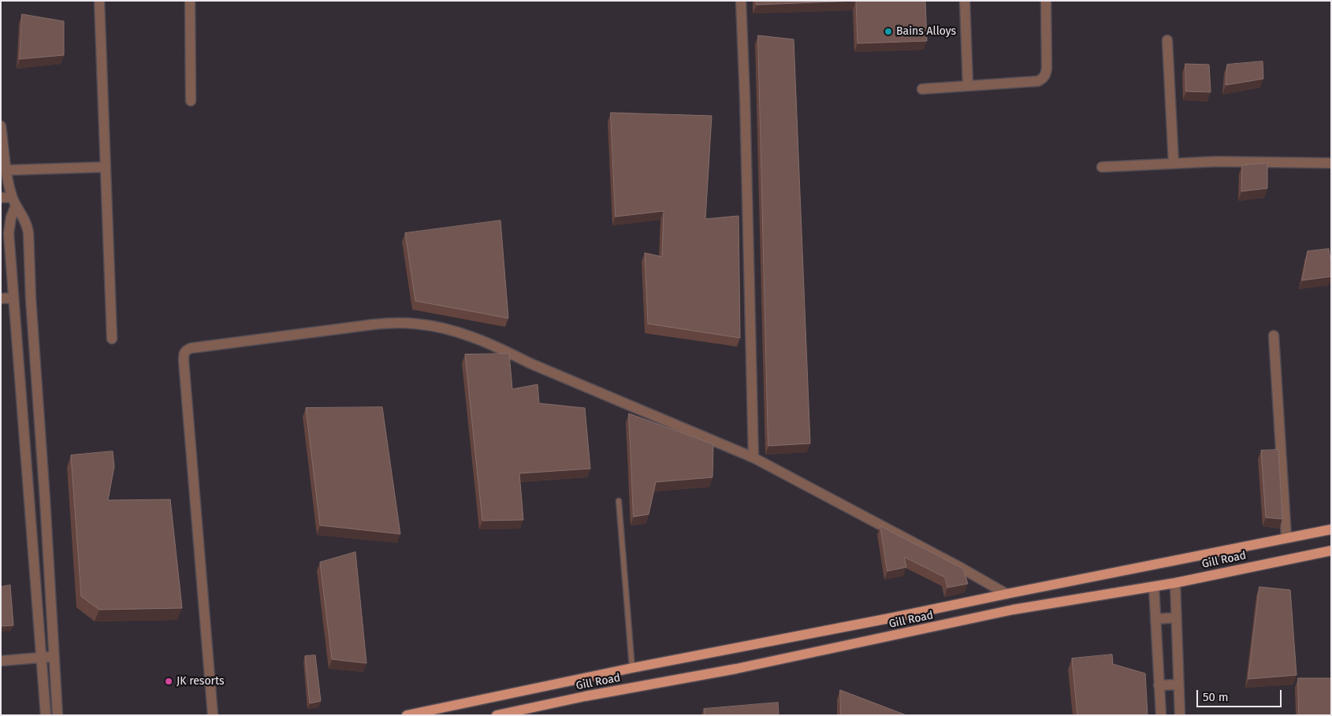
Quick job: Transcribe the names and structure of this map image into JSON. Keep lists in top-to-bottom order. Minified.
{"streets":{"main road":["Gill Road"]},"places":["Bains Alloys","JK resorts"],"scale_bar":"50 m"}
